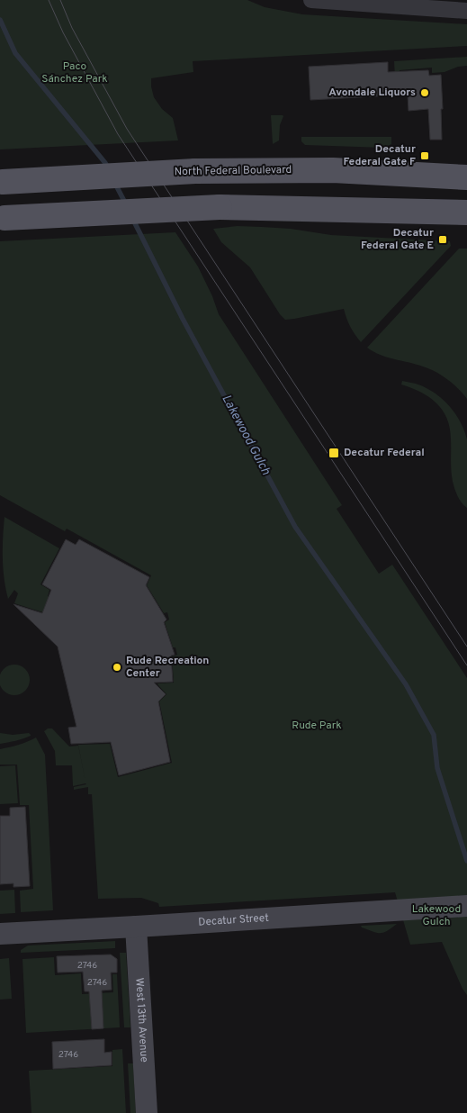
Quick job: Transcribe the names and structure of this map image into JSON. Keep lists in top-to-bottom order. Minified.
{"streets":{"main road":["North Federal Boulevard"],"street":["Decatur Street","West 13th Avenue"]},"crossings":[["Decatur Street","West 13th Avenue"]],"water":["Lakewood Gulch"],"parks":["Paco Sánchez Park","Rude Park","Lakewood Gulch"],"places":{"other":["Avondale Liquors","Rude Recreation Center"],"transit":["Decatur Federal Gate F","Decatur Federal Gate E","Decatur Federal"]},"house_numbers":["2746","2746","2746"]}
